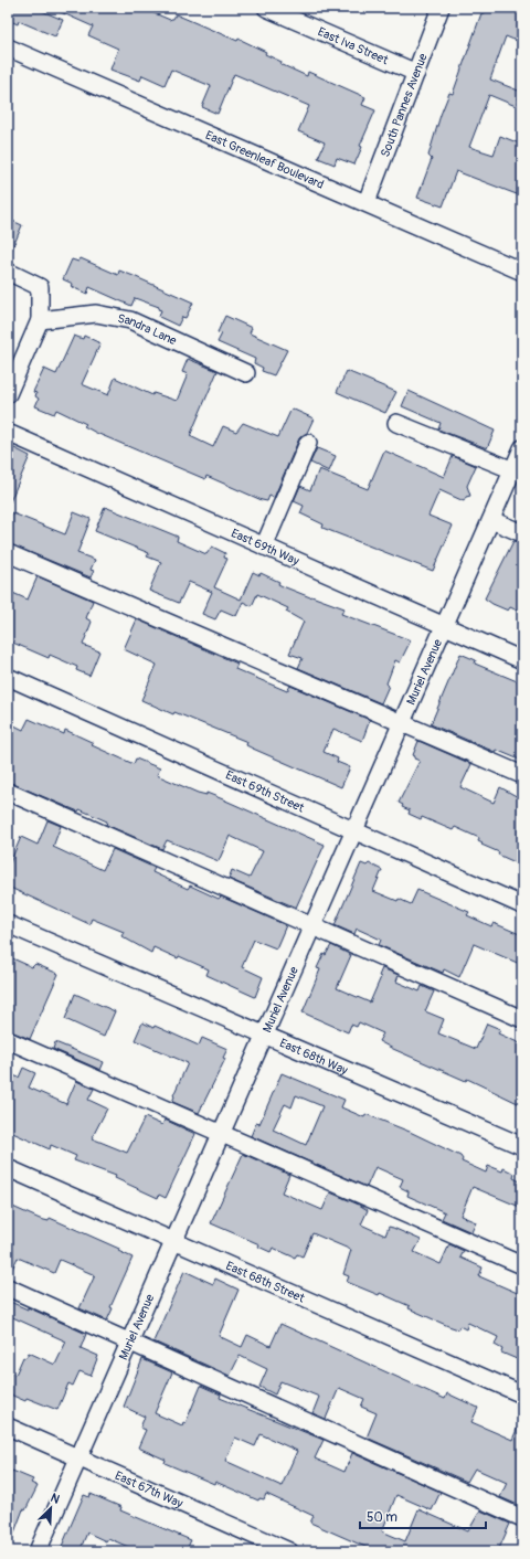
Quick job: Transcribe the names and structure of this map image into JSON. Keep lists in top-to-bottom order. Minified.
{"streets":{"street":["East Iva Street","South Pannes Avenue","East Greenleaf Boulevard","Sandra Lane","East 69th Way","Muriel Avenue","East 69th Street","East 68th Way","East 68th Street","East 67th Way"]},"crossings":[["East Iva Street","South Pannes Avenue"],["South Pannes Avenue","East Greenleaf Boulevard"],["East 69th Way","Muriel Avenue"],["Muriel Avenue","East 69th Street"],["Muriel Avenue","East 68th Way"],["Muriel Avenue","East 68th Street"],["Muriel Avenue","East 67th Way"]],"scale_bar":"50 m","north":"top right"}
